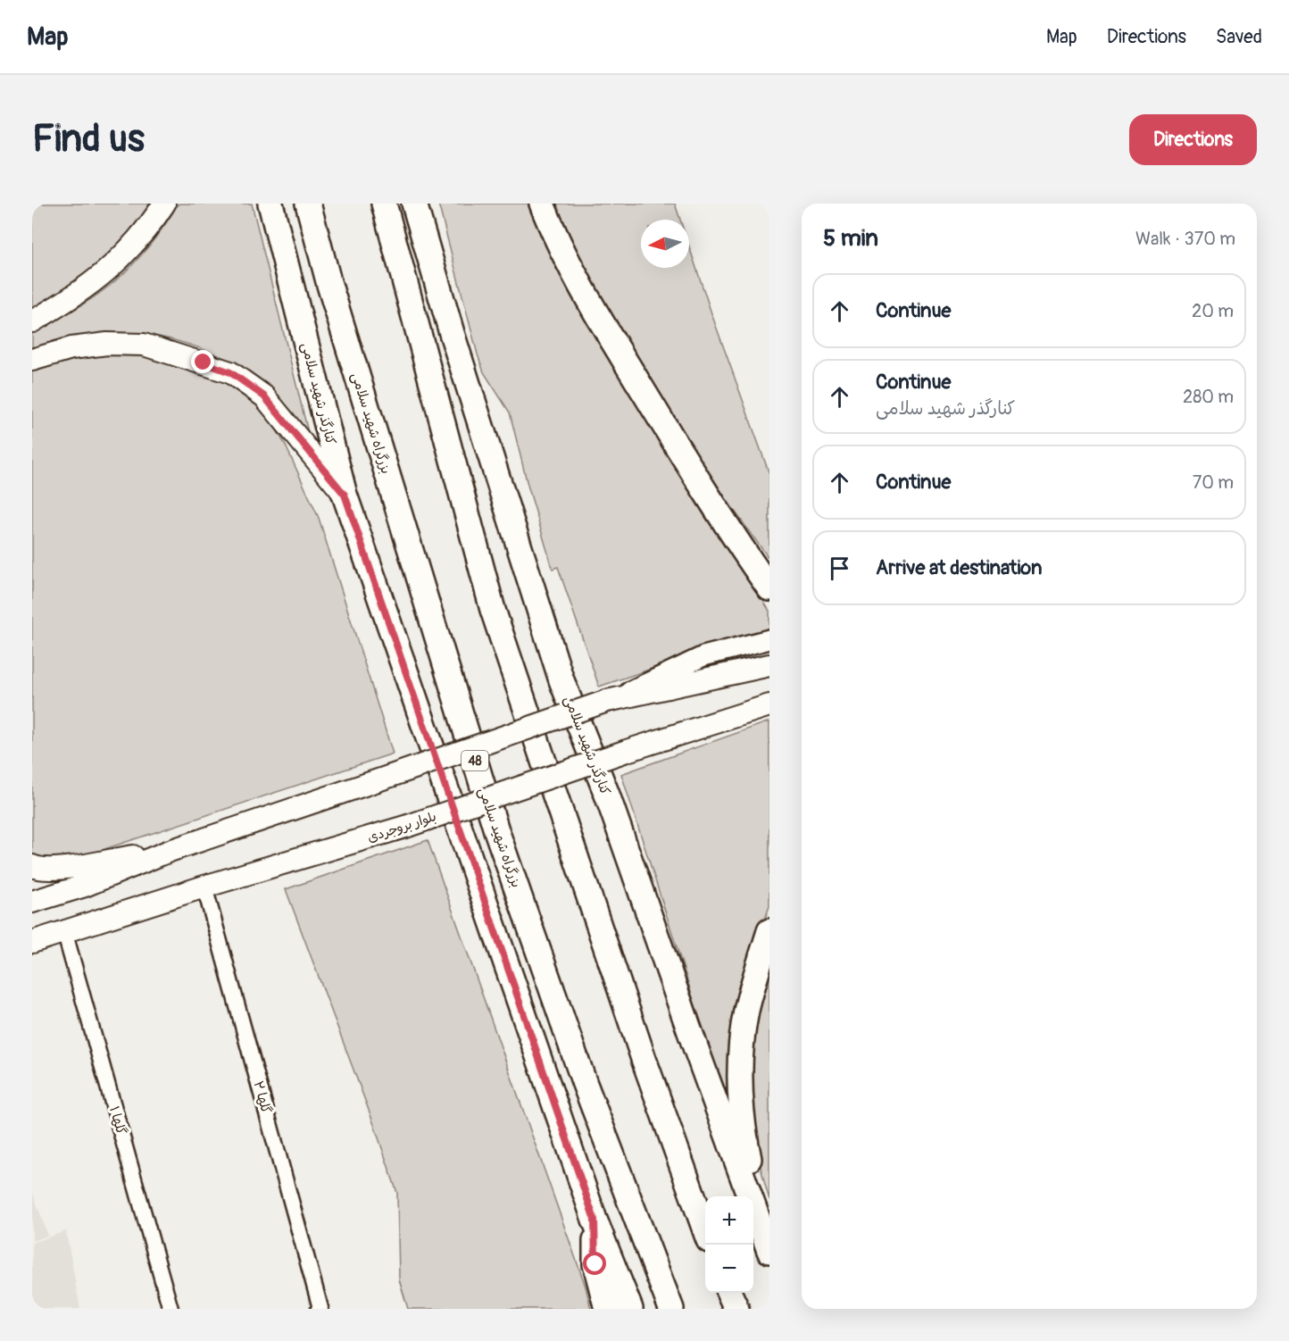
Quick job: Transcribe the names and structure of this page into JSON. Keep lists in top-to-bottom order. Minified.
{"streets":{"main road":["کنارگذر شهید سلامی","بزرگراه شهید سلامی","48","بلوار بروجردی"],"street":["گلها ۲","گلها ۱"]},"crossings":[["بلوار بروجردی","گلها ۲"],["بلوار بروجردی","گلها ۱"]],"north":"left","page":{"header":"Map","nav":["Map","Directions","Saved"],"buttons":"Directions","title":"Find us","heading":["5 min","Walk · 370 m"],"list":[["Continue","20 m"],["Continue","کنارگذر شهید سلامی","280 m"],["Continue","70 m"],"Arrive at destination"],"map_buttons":["+","−"]}}
